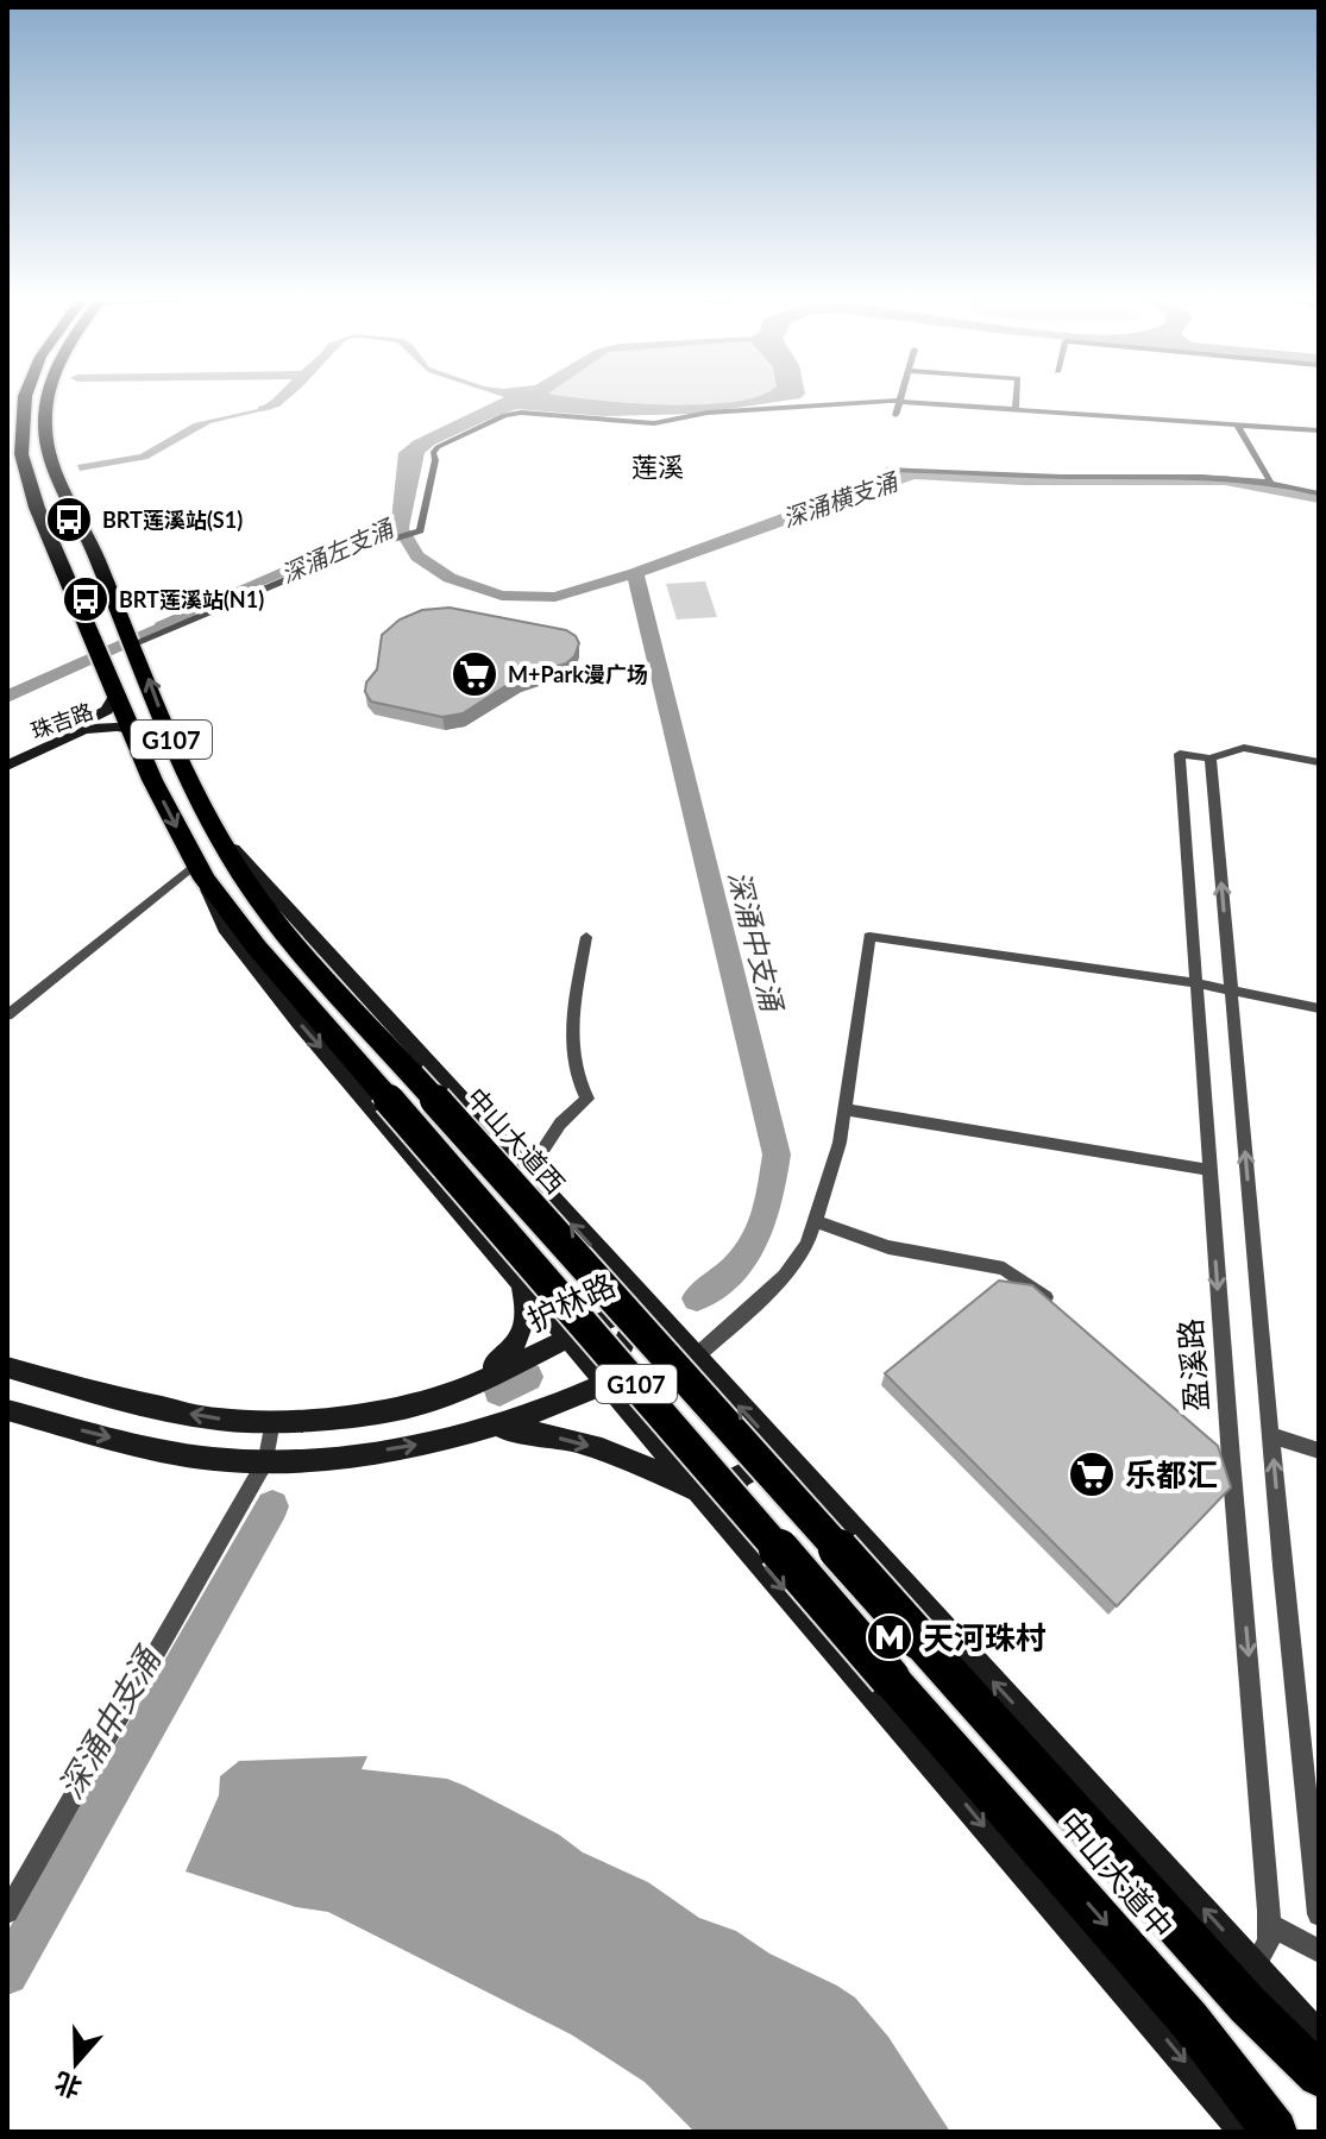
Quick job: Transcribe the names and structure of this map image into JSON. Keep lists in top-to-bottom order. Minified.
{"streets":{"highway":["G107","中山大道西","中山大道中"],"main road":["珠吉路","护林路"],"street":["盈溪路"]},"crossings":[["珠吉路","G107"],["G107","中山大道西"],["G107","中山大道中"],["中山大道西","中山大道中"]],"districts":["莲溪"],"water":["深涌横支涌","深涌左支涌","深涌中支涌"],"places":{"bus stop":["BRT莲溪站(S1)","BRT莲溪站(N1)"],"supermarket":["M+Park漫广场","乐都汇"],"metro station":["天河珠村"]},"north":"bottom"}
